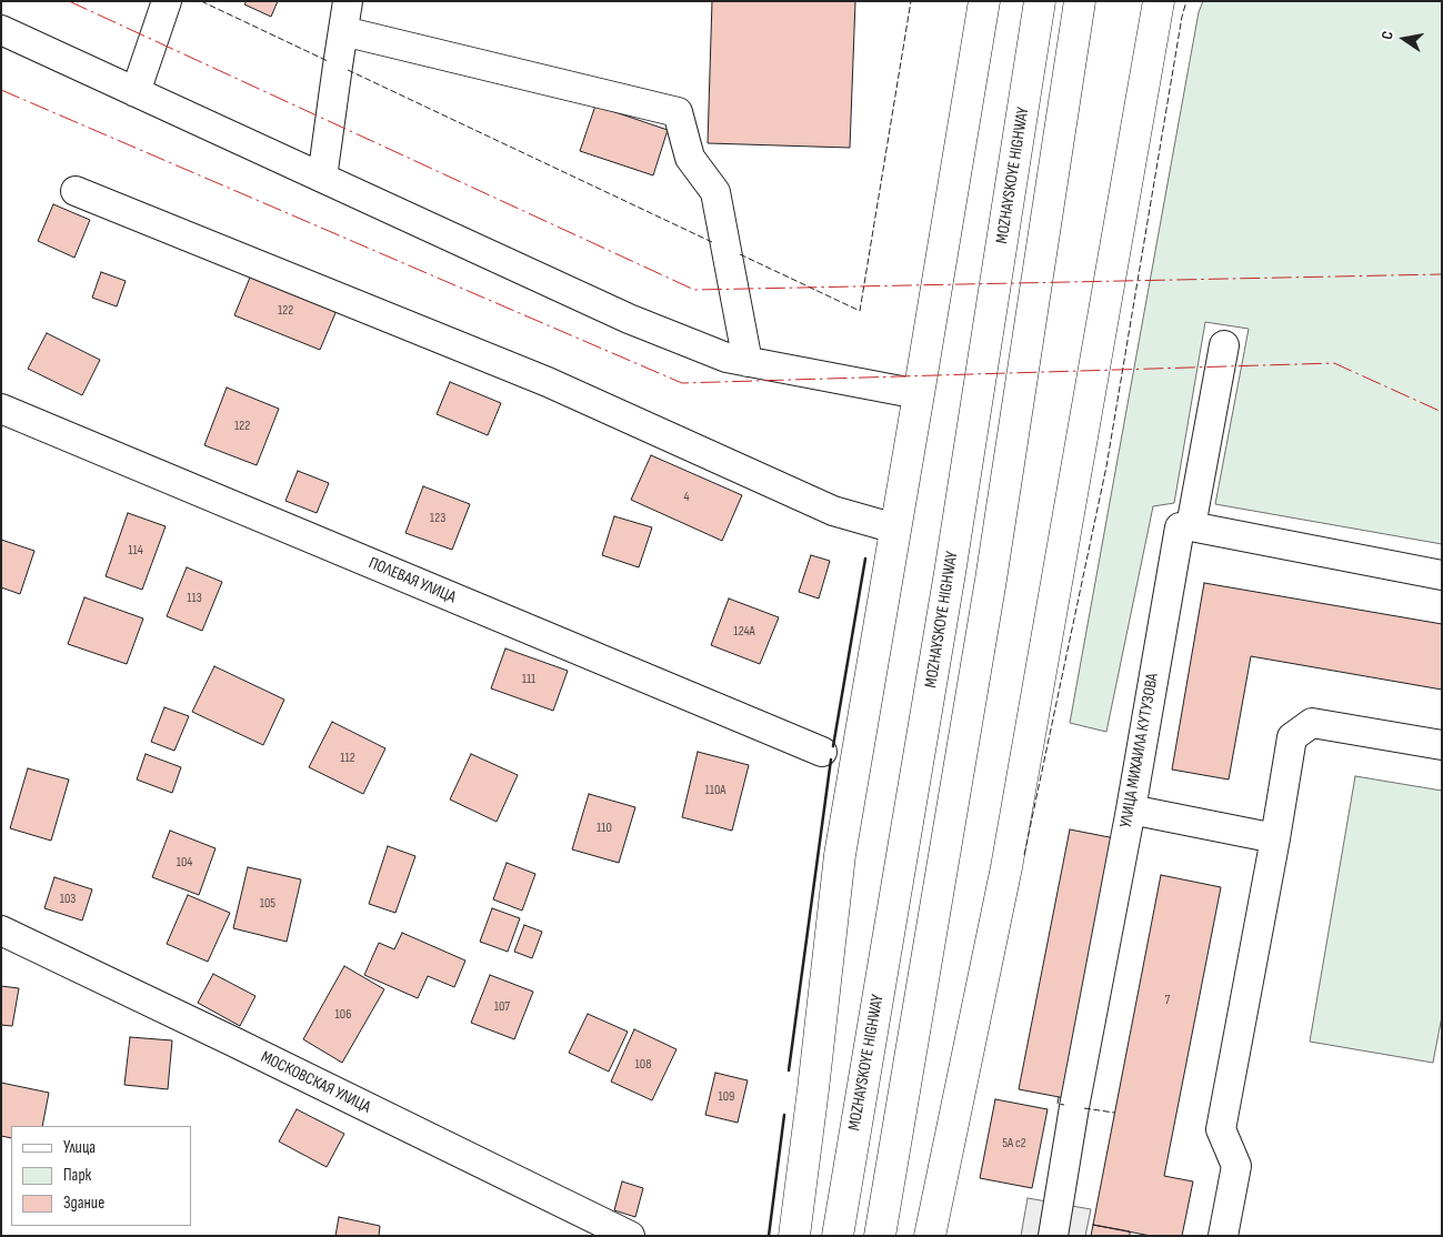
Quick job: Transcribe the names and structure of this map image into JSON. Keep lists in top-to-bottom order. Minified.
{"streets":{"main road":["MOZHAYSKOYE HIGHWAY"],"street":["ПОЛЕВАЯ УЛИЦА","УЛИЦА МИХАИЛА КУТУЗОВА","МОСКОВСКАЯ УЛИЦА"]},"house_numbers":["122","122","4","123","114","113","124А","111","112","110А","110","104","103","105","7","107","106","108","109","5А с2"],"legend":["Улица","Парк","Здание"],"north":"left"}
